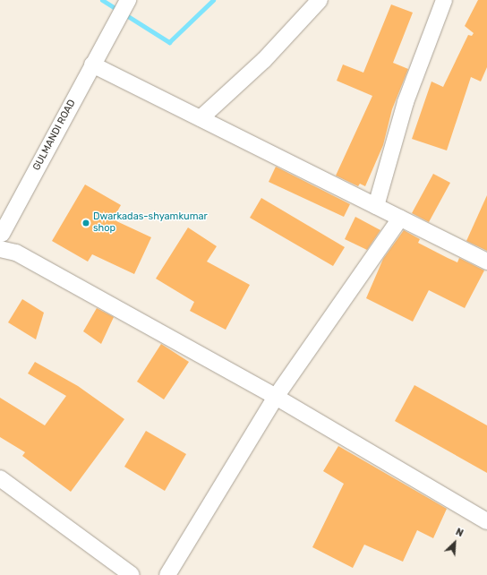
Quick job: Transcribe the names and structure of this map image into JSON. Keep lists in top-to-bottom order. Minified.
{"streets":{"street":["GULMANDI ROAD"]},"places":["Dwarkadas-shyamkumar shop"],"north":"top right"}
